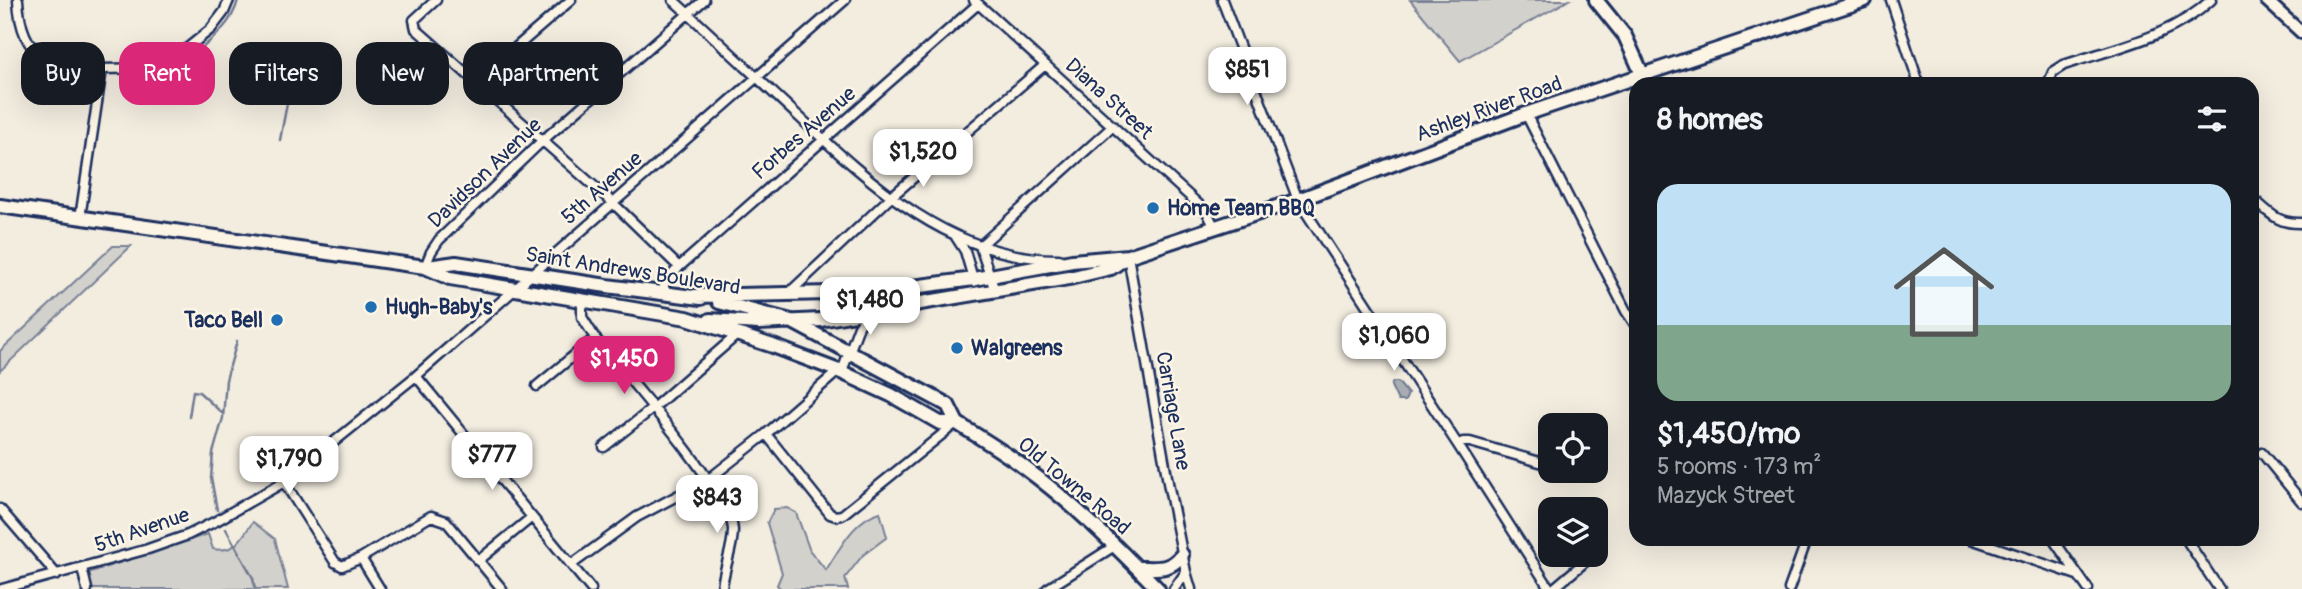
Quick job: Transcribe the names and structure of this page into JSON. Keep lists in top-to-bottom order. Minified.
{"streets":{"main road":["Ashley River Road","Saint Andrews Boulevard","Old Towne Road"],"street":["Diana Street","Forbes Avenue","Davidson Avenue","5th Avenue","Carriage Lane"]},"crossings":[["Diana Street","Ashley River Road"],["Diana Street","Forbes Avenue"],["Ashley River Road","Saint Andrews Boulevard"],["Ashley River Road","Carriage Lane"],["Forbes Avenue","Saint Andrews Boulevard"],["Davidson Avenue","Saint Andrews Boulevard"],["5th Avenue","Saint Andrews Boulevard"],["Saint Andrews Boulevard","Old Towne Road"]],"places":["Home Team BBQ","Hugh-Baby's","Taco Bell","Walgreens"],"page":{"chip":["Buy","Rent","Filters","New","Apartment"],"price":["$851","$1,520","$1,480","$1,060","$1,450","$777","$1,790","$843"],"heading":"8 homes","list":[{"name":"$1,450/mo","note":"5 rooms · 173 m² · Mazyck Street"}]}}
